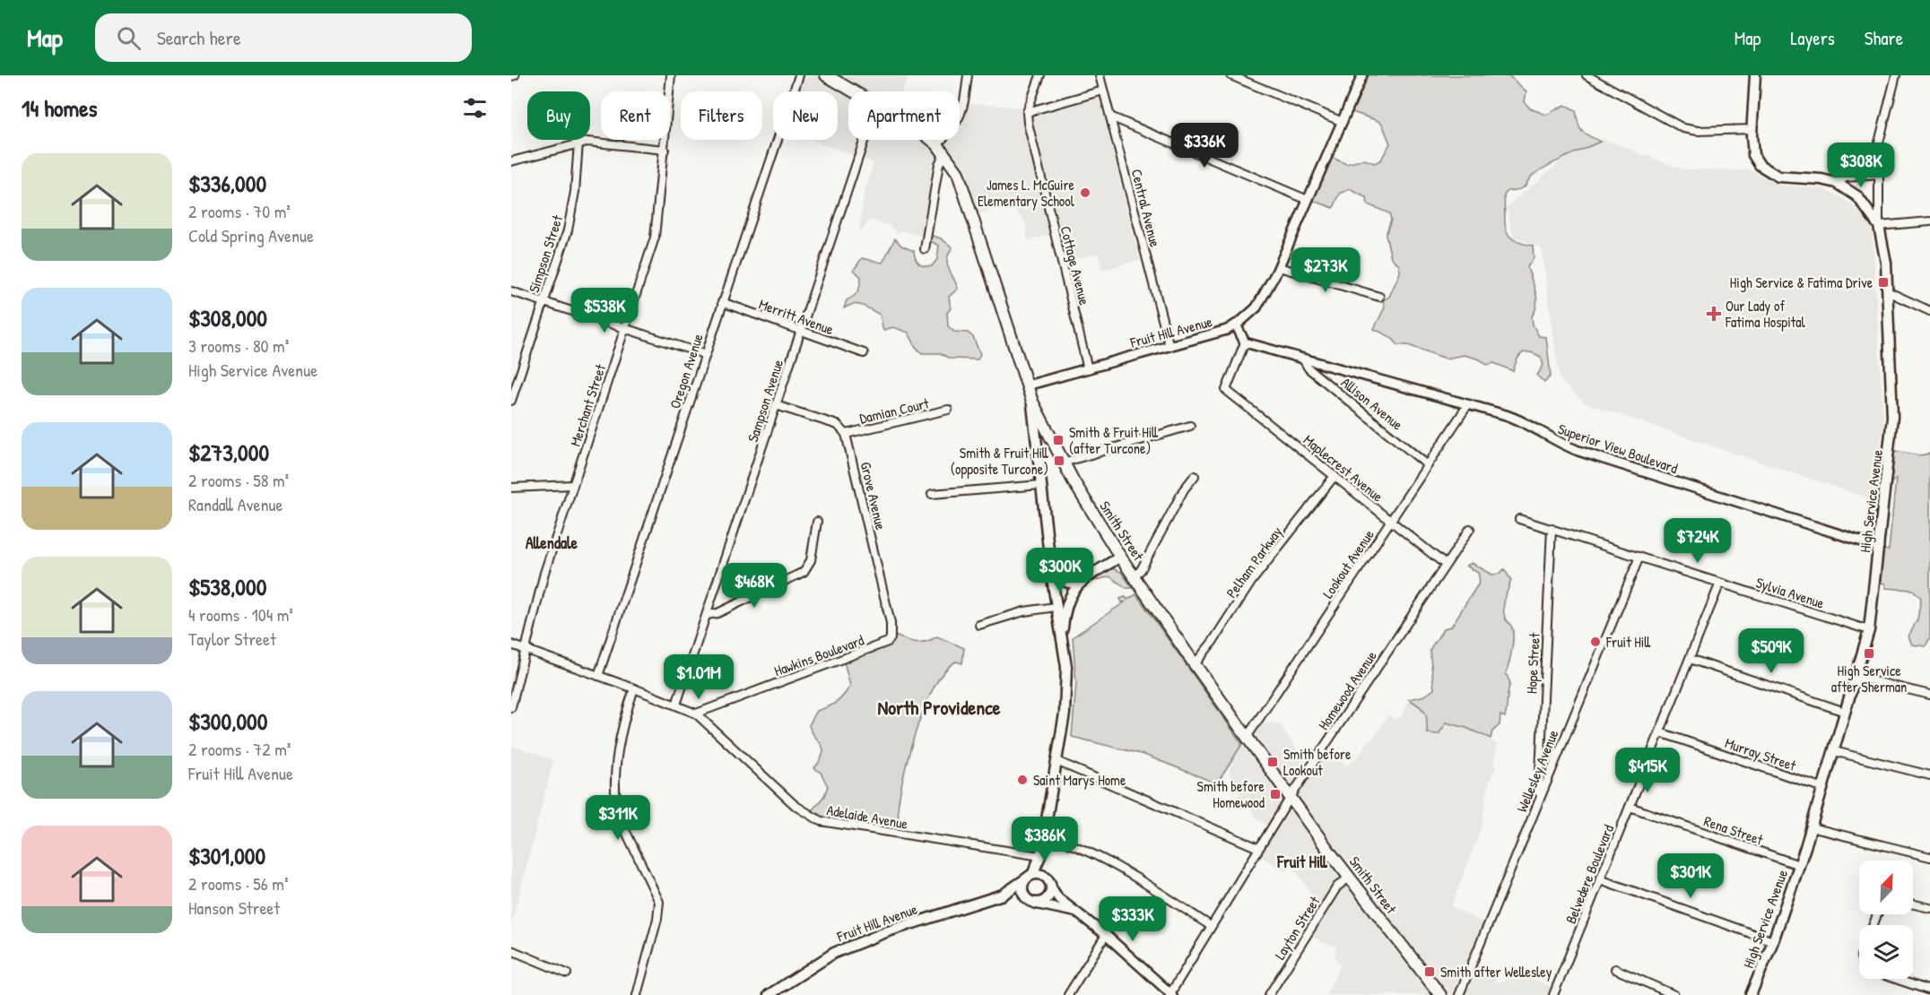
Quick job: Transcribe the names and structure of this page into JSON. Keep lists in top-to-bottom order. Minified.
{"streets":{"main road":["Fruit Hill Avenue","High Service Avenue","Smith Street"],"street":["Central Avenue","Simpson Street","Cottage Avenue","Merritt Avenue","Oregon Avenue","Sampson Avenue","Allison Avenue","Merchant Street","Damian Court","Superior View Boulevard","Maplecrest Avenue","Grove Avenue","Pelham Parkway","Lookout Avenue","Sylvia Avenue","Hawkins Boulevard","Hope Street","Homewood Avenue","Murray Street","Wellesley Avenue","Adelaide Avenue","Rena Street","Belvedere Boulevard","Layton Street"]},"crossings":[["Central Avenue","Fruit Hill Avenue"],["Cottage Avenue","Fruit Hill Avenue"],["Merritt Avenue","Oregon Avenue"],["Merritt Avenue","Sampson Avenue"],["Fruit Hill Avenue","Smith Street"],["Allison Avenue","Superior View Boulevard"],["Allison Avenue","Lookout Avenue"],["Damian Court","Grove Avenue"],["Superior View Boulevard","Maplecrest Avenue"],["Superior View Boulevard","High Service Avenue"],["Superior View Boulevard","Lookout Avenue"],["Maplecrest Avenue","Pelham Parkway"],["Maplecrest Avenue","Lookout Avenue"],["Maplecrest Avenue","Homewood Avenue"],["Grove Avenue","Hawkins Boulevard"],["High Service Avenue","Sylvia Avenue"],["High Service Avenue","Murray Street"],["High Service Avenue","Rena Street"],["Smith Street","Pelham Parkway"],["Smith Street","Lookout Avenue"],["Smith Street","Homewood Avenue"],["Smith Street","Layton Street"],["Sylvia Avenue","Hope Street"],["Sylvia Avenue","Wellesley Avenue"],["Sylvia Avenue","Belvedere Boulevard"],["Hawkins Boulevard","Adelaide Avenue"],["Hope Street","Wellesley Avenue"],["Murray Street","Belvedere Boulevard"],["Rena Street","Belvedere Boulevard"]],"districts":["Allendale","North Providence","Fruit Hill"],"places":{"other":["James L. McGuire Elementary School","Fruit Hill","Saint Marys Home"],"transit":["High Service & Fatima Drive","Smith & Fruit Hill (after Turcone)","Smith & Fruit Hill (opposite Turcone)","High Service after Sherman","Smith before Lookout","Smith before Homewood","Smith after Wellesley"],"health":["Our Lady of Fatima Hospital"]},"north":"top right","page":{"header":"Map","search":"Search here","nav":["Map","Layers","Share"],"heading":"14 homes","chip":["Buy","Rent","Filters","New","Apartment"],"price":["$336K","$308K","$273K","$538K","$724K","$300K","$468K","$509K","$1.01M","$415K","$311K","$386K","$301K","$333K"],"list":[{"name":"$336,000","note":"2 rooms · 70 m² · Cold Spring Avenue"},{"name":"$308,000","note":"3 rooms · 80 m² · High Service Avenue"},{"name":"$273,000","note":"2 rooms · 58 m² · Randall Avenue"},{"name":"$538,000","note":"4 rooms · 104 m² · Taylor Street"},{"name":"$300,000","note":"2 rooms · 72 m² · Fruit Hill Avenue"},{"name":"$301,000","note":"2 rooms · 56 m² · Hanson Street"}]}}
